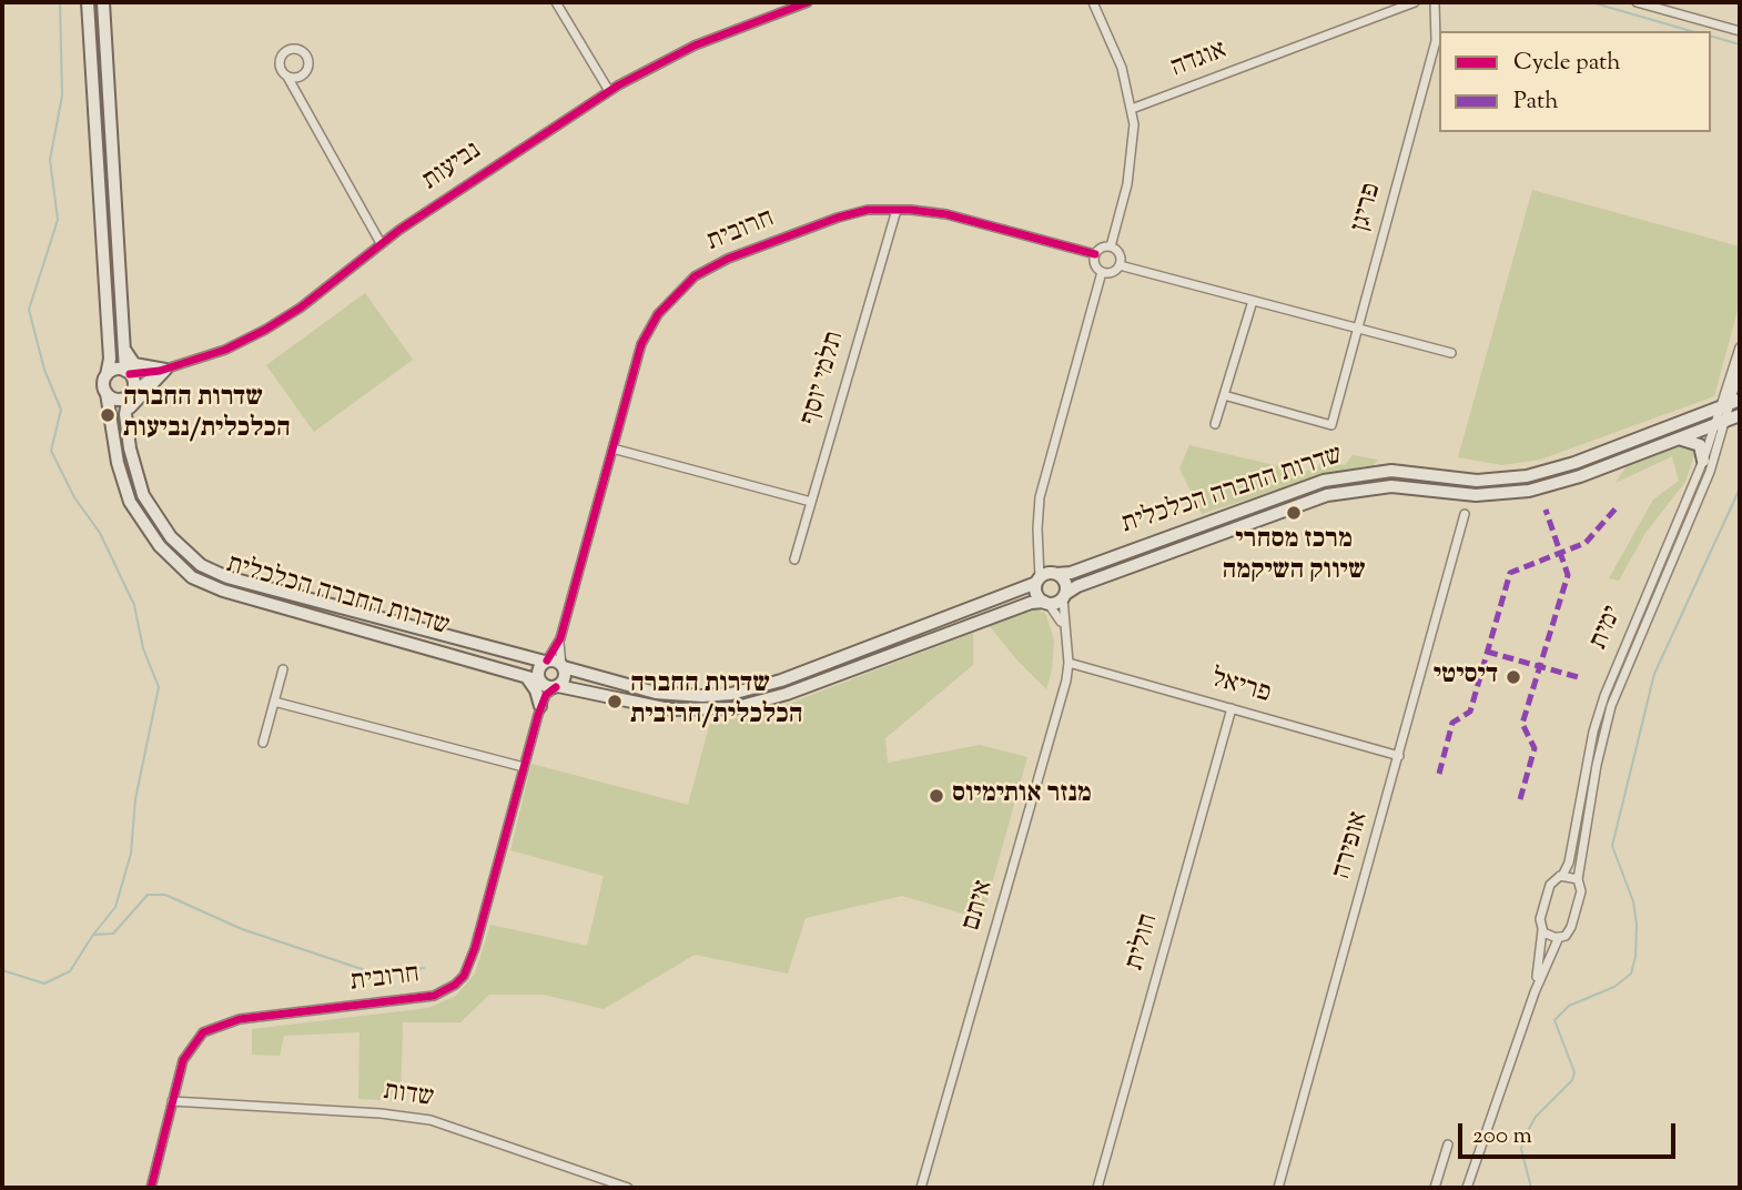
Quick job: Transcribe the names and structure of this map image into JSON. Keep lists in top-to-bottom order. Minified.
{"streets":{"main road":["שדרות החברה הכלכלית"],"street":["אוגדה","נביעות","פריגן","חרובית","תלמי יוסף","ימית","פריאל","אופירה","איתם","חולית","שדות"]},"crossings":[["נביעות","שדרות החברה הכלכלית"],["חרובית","תלמי יוסף"],["חרובית","שדרות החברה הכלכלית"],["חרובית","שדות"],["שדרות החברה הכלכלית","ימית"],["שדרות החברה הכלכלית","איתם"],["פריאל","אופירה"],["פריאל","איתם"],["פריאל","חולית"]],"places":["שדרות החברה הכלכלית/נביעות","מרכז מסחרי שיווק השיקמה","דיסיטי","שדרות החברה הכלכלית/חרובית","מנזר אותימיוס"],"legend":["Cycle path","Path"],"scale_bar":"200 m"}
